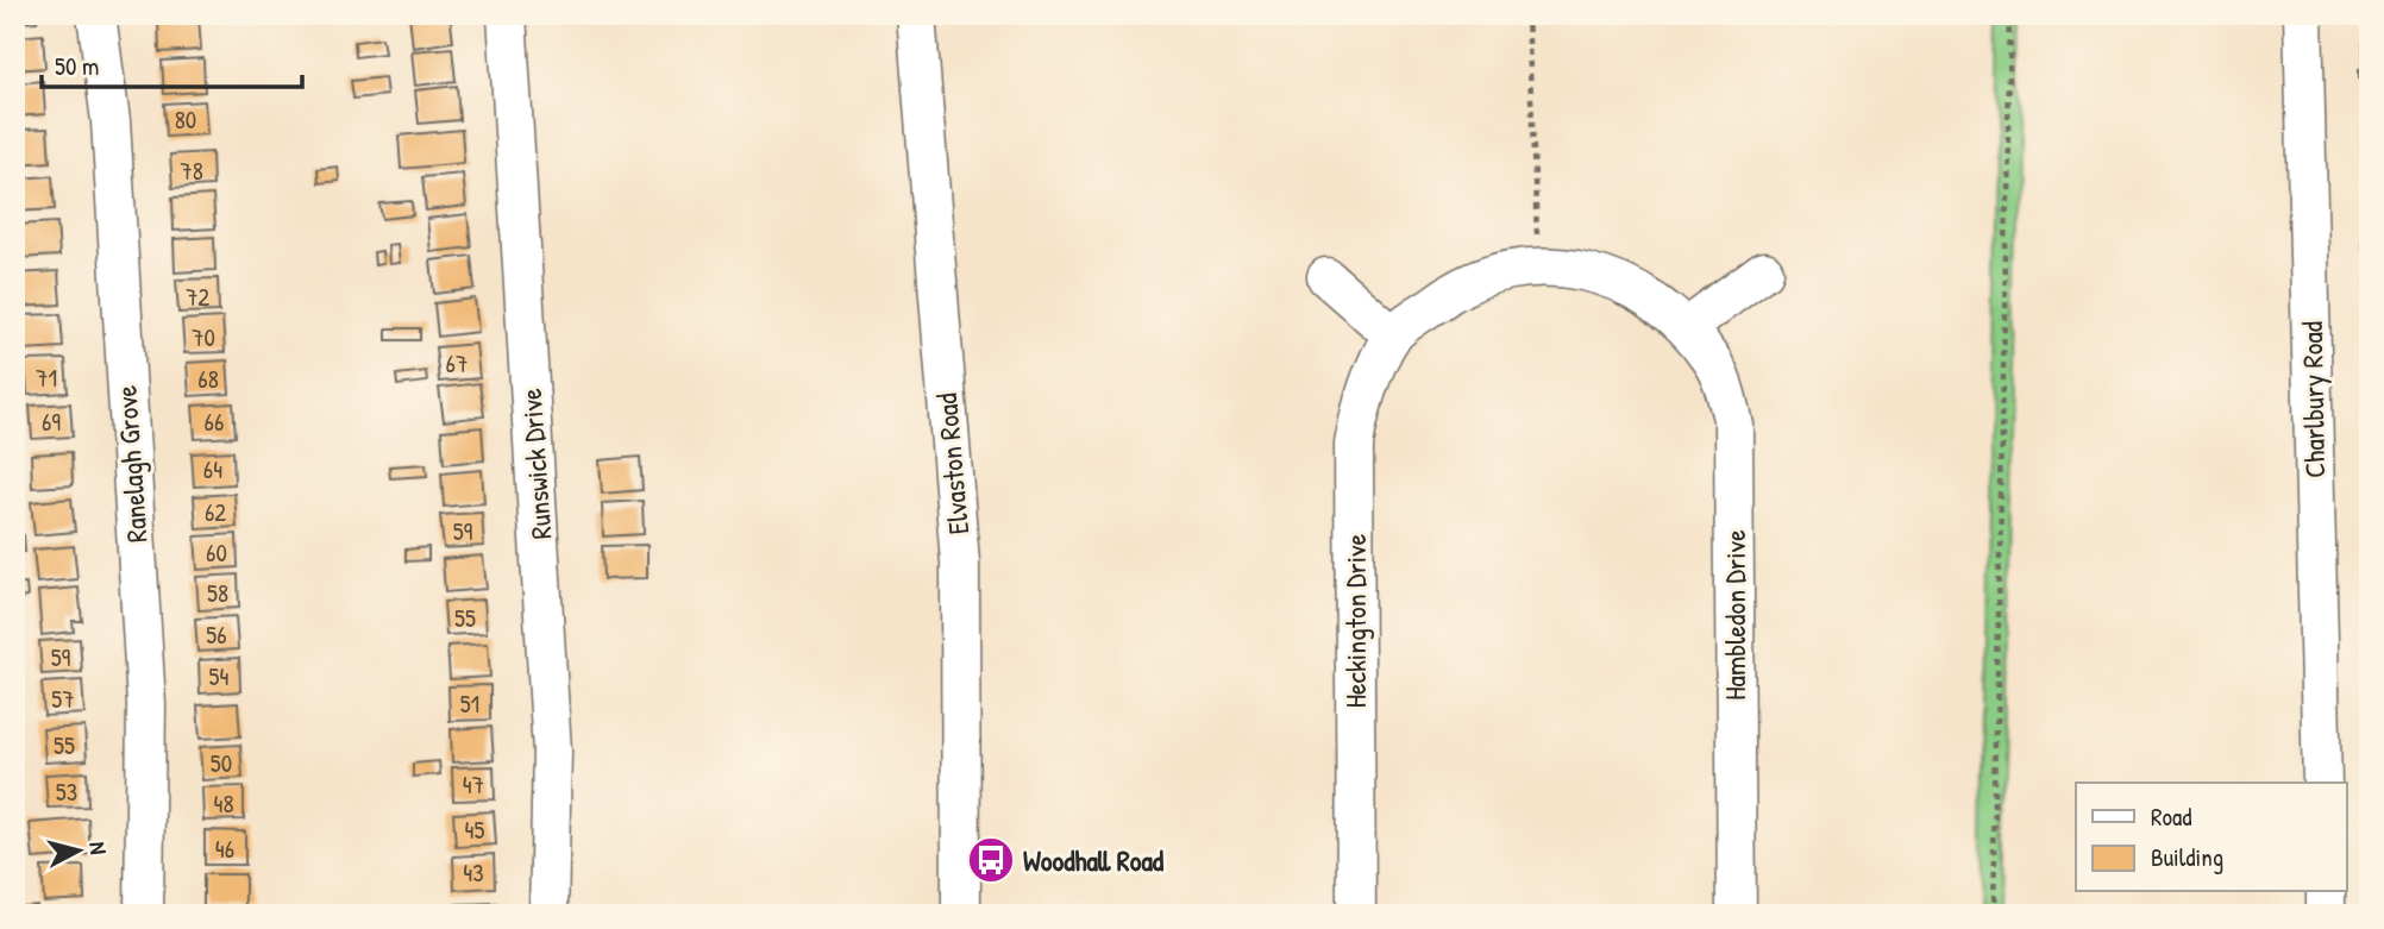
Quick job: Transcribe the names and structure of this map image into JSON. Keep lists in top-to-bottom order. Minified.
{"streets":{"street":["Charlbury Road","Ranelagh Grove","Runswick Drive","Elvaston Road","Hambledon Drive","Heckington Drive"]},"crossings":[["Hambledon Drive","Heckington Drive"]],"places":{"bus stop":["Woodhall Road"]},"house_numbers":["80","78","72","70","67","71","68","69","66","64","62","59","60","58","55","56","59","54","57","51","55","50","47","53","48","45","46","43"],"legend":["Road","Building"],"scale_bar":"50 m","north":"right"}
